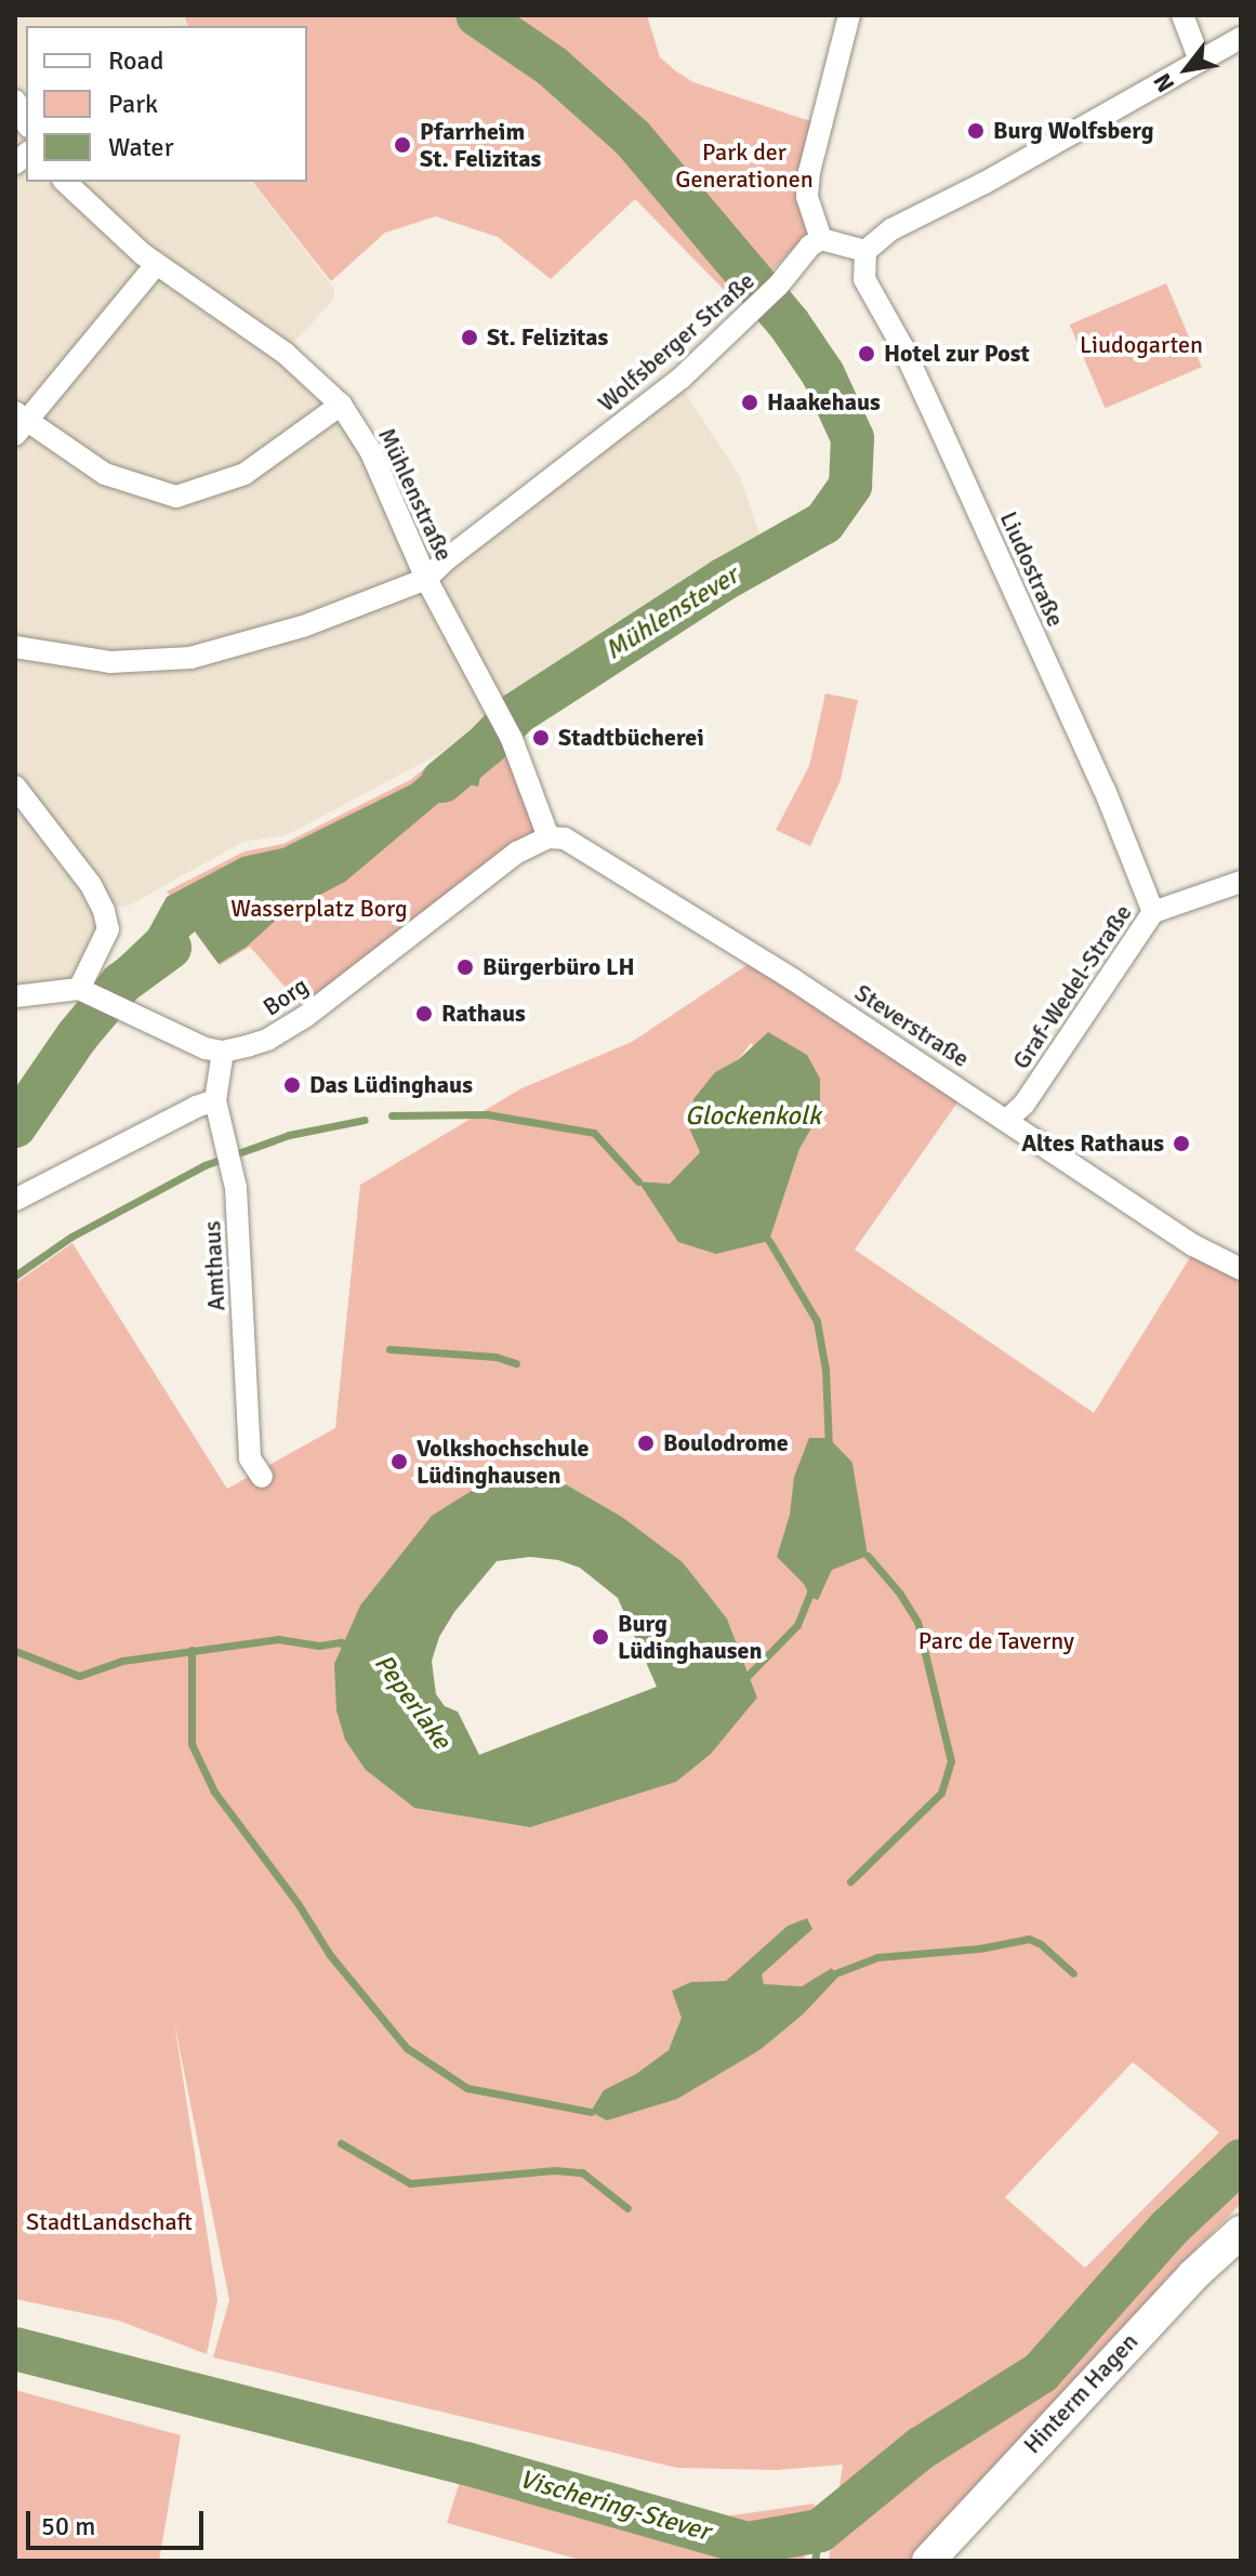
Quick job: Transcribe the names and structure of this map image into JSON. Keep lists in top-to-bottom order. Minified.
{"streets":{"street":["Wolfsberger Straße","Mühlenstraße","Liudostraße","Graf-Wedel-Straße","Borg","Steverstraße","Amthaus","Hinterm Hagen"]},"crossings":[["Wolfsberger Straße","Mühlenstraße"],["Mühlenstraße","Borg"],["Mühlenstraße","Steverstraße"],["Liudostraße","Graf-Wedel-Straße"],["Graf-Wedel-Straße","Steverstraße"],["Borg","Steverstraße"],["Borg","Amthaus"]],"water":["Mühlenstever","Glockenkolk","Peperlake","Vischering-Stever"],"parks":["Park der Generationen","Liudogarten","Wasserplatz Borg","Parc de Taverny","StadtLandschaft"],"places":["Burg Wolfsberg","Pfarrheim St. Felizitas","St. Felizitas","Hotel zur Post","Haakehaus","Stadtbücherei","Bürgerbüro LH","Rathaus","Das Lüdinghaus","Altes Rathaus","Boulodrome","Volkshochschule Lüdinghausen","Burg Lüdinghausen"],"legend":["Road","Park","Water"],"scale_bar":"50 m","north":"bottom left"}
